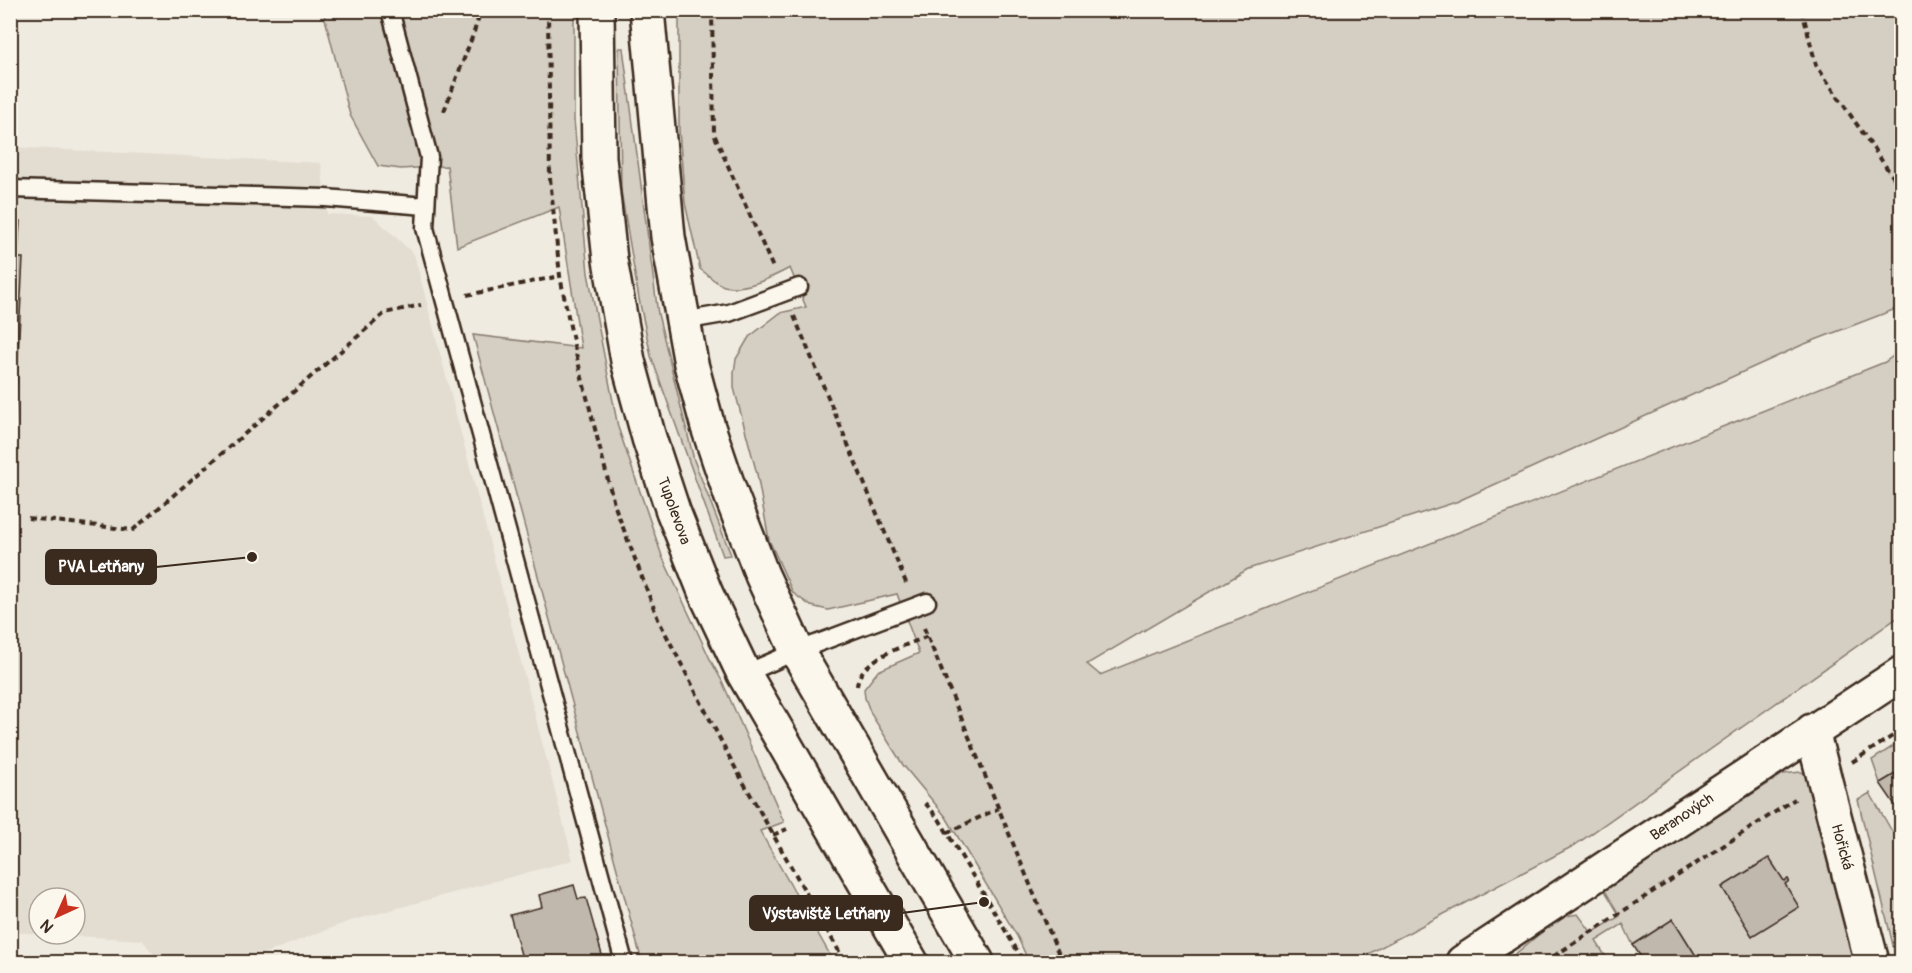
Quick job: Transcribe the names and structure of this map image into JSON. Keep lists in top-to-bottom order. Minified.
{"streets":{"main road":["Tupolevova","Beranových","Hořická"]},"crossings":[["Beranových","Hořická"]],"places":["PVA Letňany","Výstaviště Letňany"],"north":"bottom left"}
